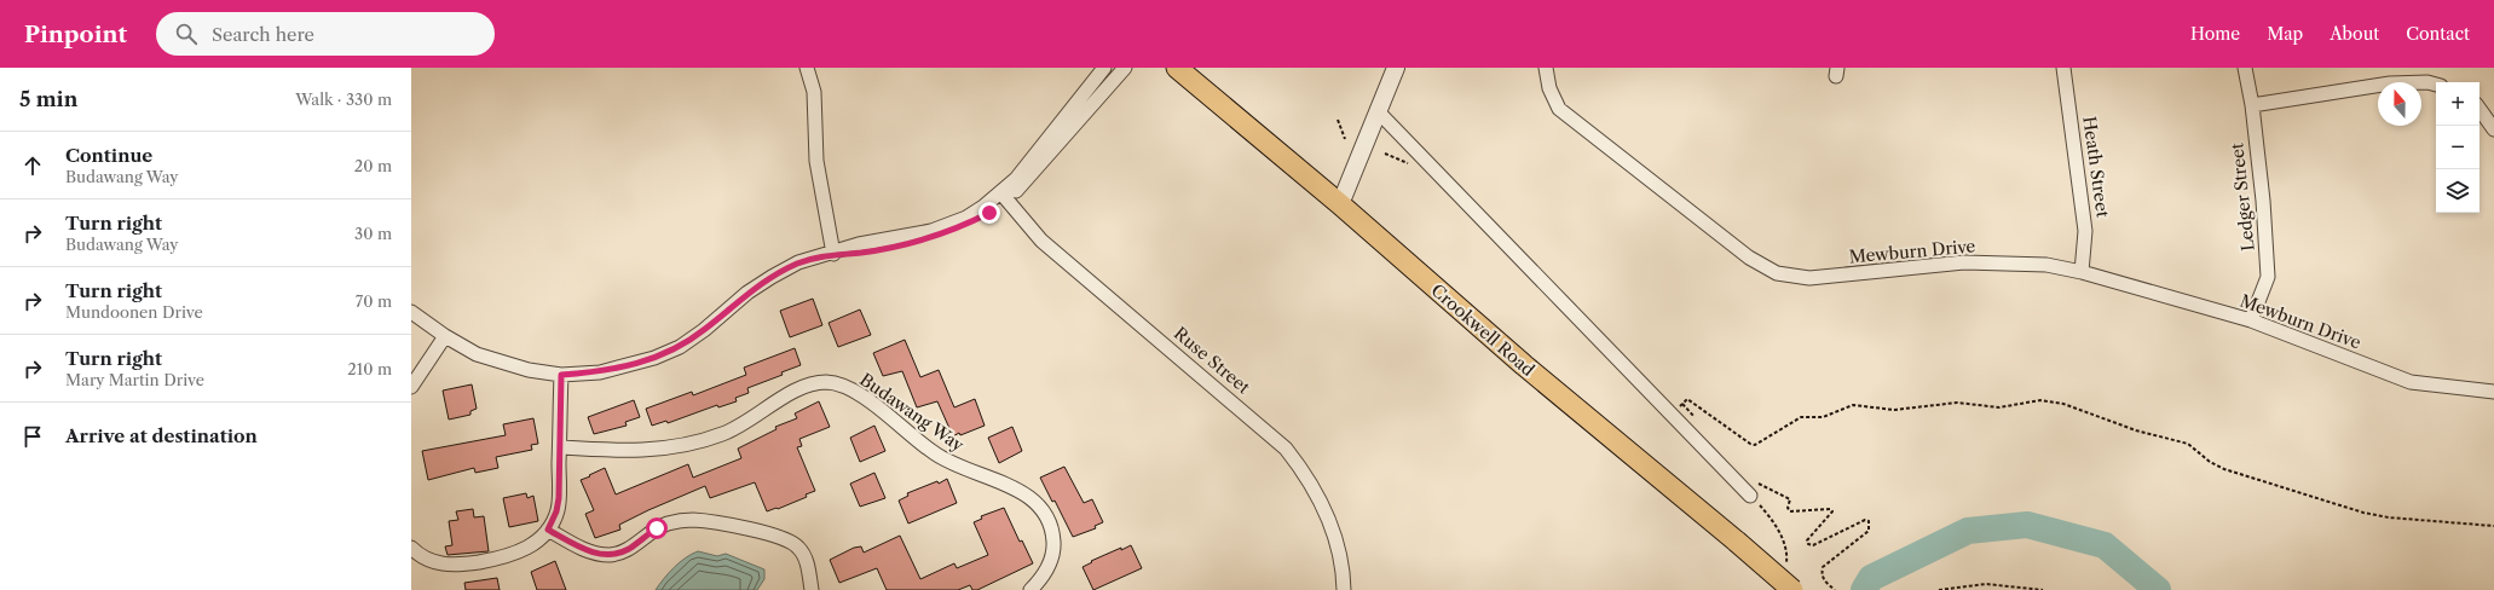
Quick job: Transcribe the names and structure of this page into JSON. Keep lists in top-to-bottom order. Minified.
{"streets":{"main road":["Crookwell Road"],"street":["Heath Street","Ledger Street","Mewburn Drive","Ruse Street","Budawang Way"]},"crossings":[["Heath Street","Mewburn Drive"],["Ledger Street","Mewburn Drive"]],"north":"top","page":{"header":"Pinpoint","search":"Search here","nav":["Home","Map","About","Contact"],"heading":["5 min","Walk · 330 m"],"map_buttons":["+","−"],"list":[["Continue","Budawang Way","20 m"],["Turn right","Budawang Way","30 m"],["Turn right","Mundoonen Drive","70 m"],["Turn right","Mary Martin Drive","210 m"],"Arrive at destination"]}}
